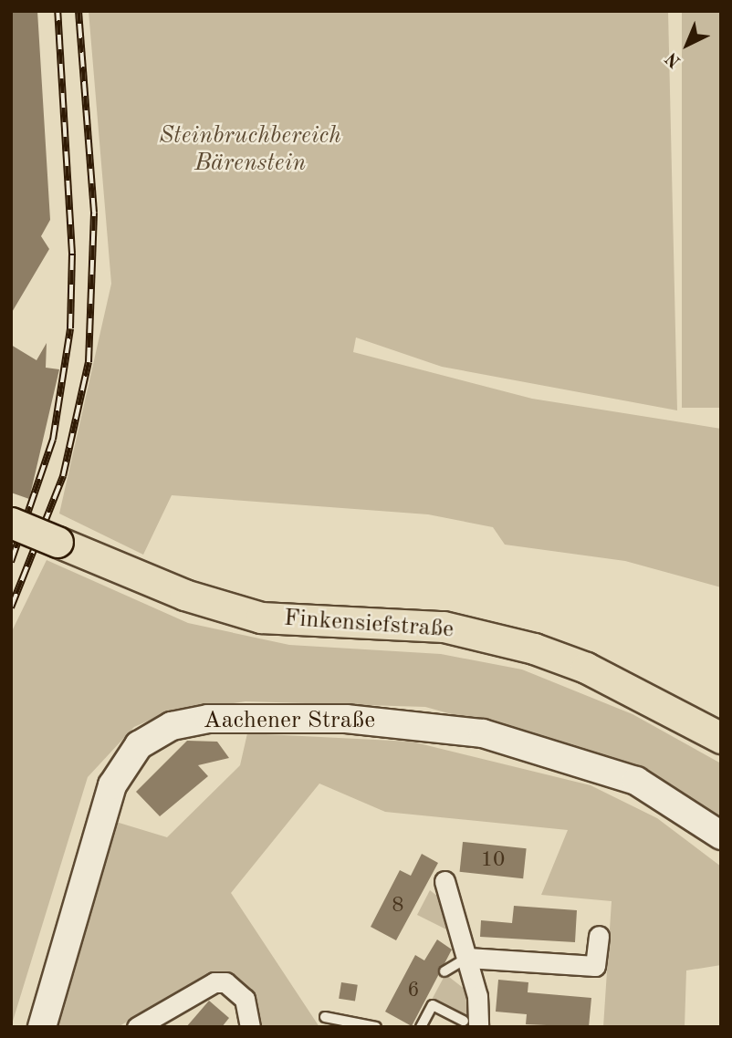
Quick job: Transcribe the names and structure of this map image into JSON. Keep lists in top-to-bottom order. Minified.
{"streets":{"main road":["Finkensiefstraße"],"street":["Aachener Straße"]},"parks":["Steinbruchbereich Bärenstein"],"house_numbers":["10","8","6"],"north":"bottom left"}
